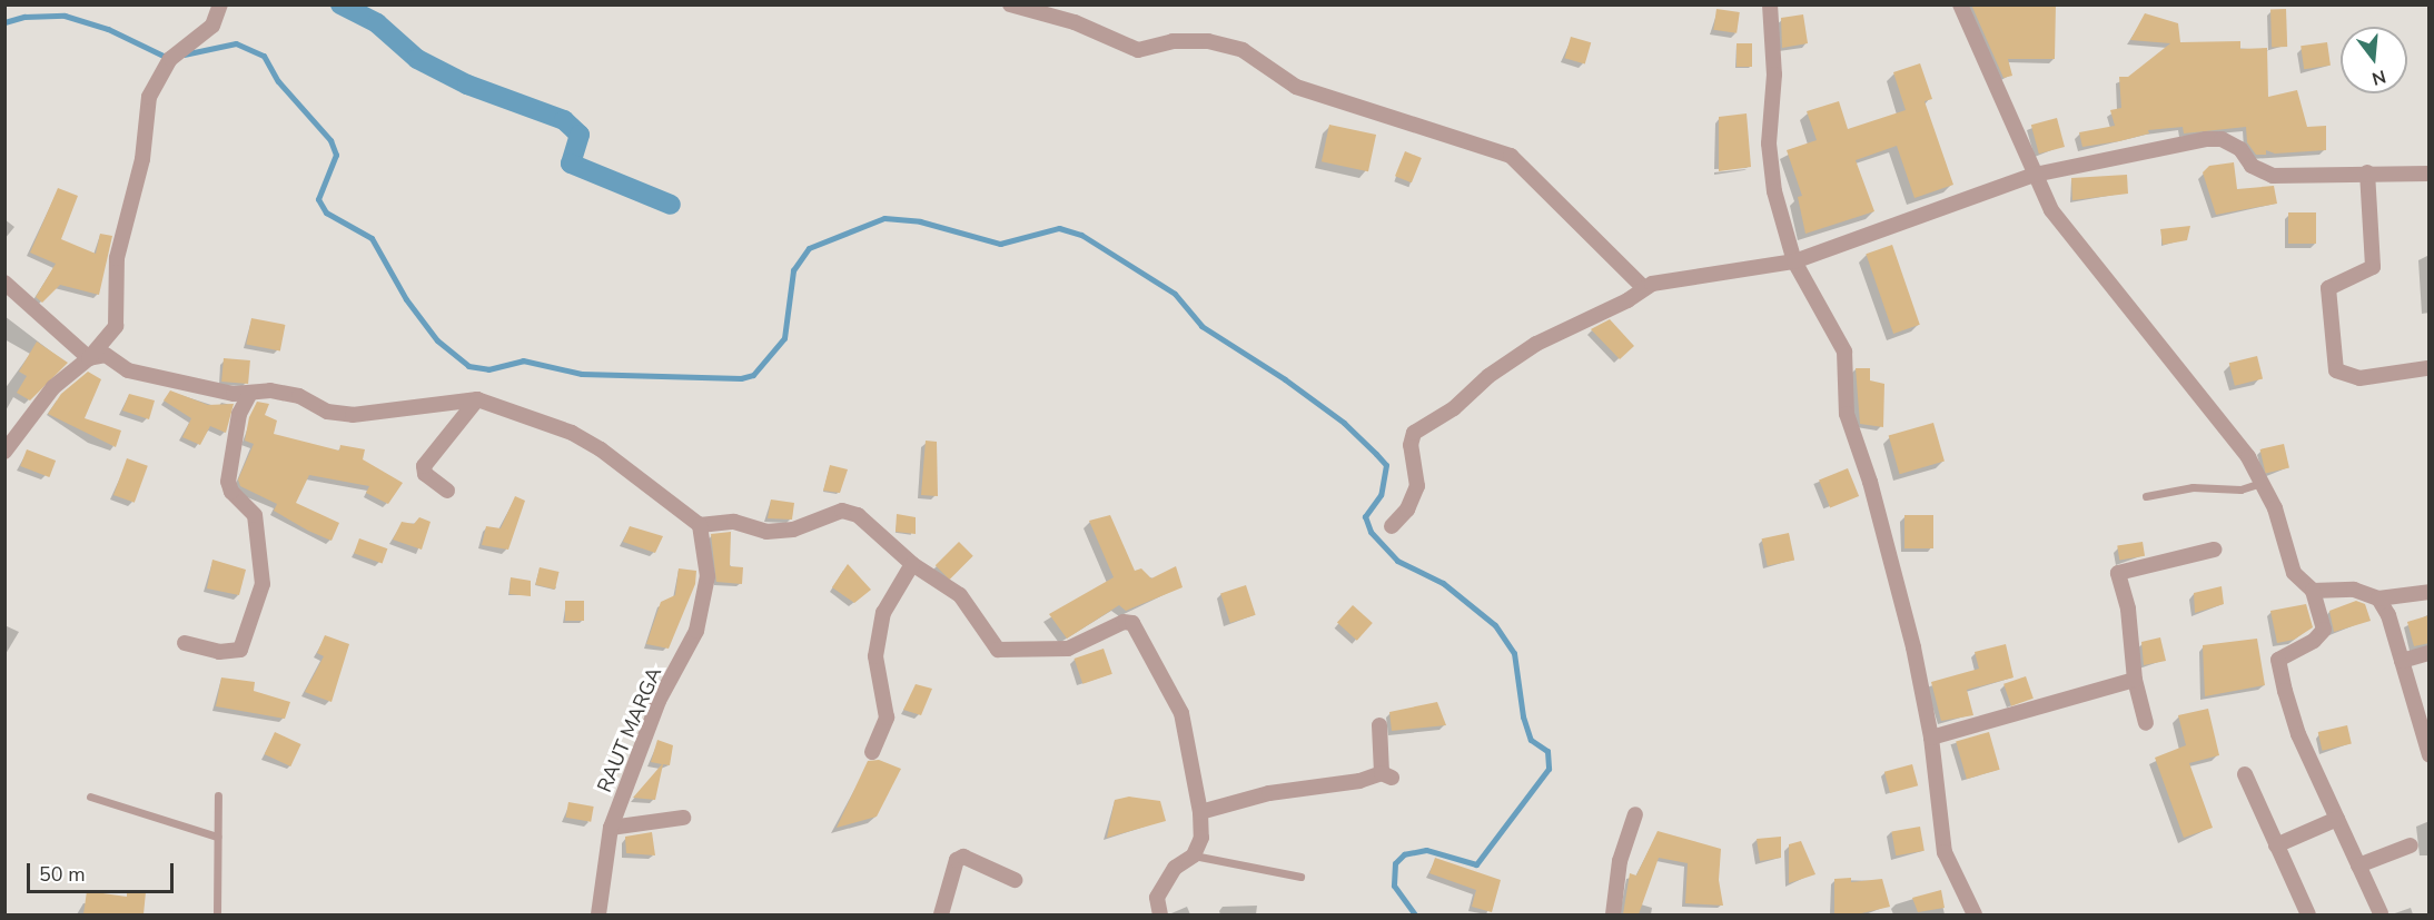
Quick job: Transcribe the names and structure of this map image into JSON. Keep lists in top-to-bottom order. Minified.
{"streets":{"street":["RAUT MARGA"]},"scale_bar":"50 m","north":"bottom"}
